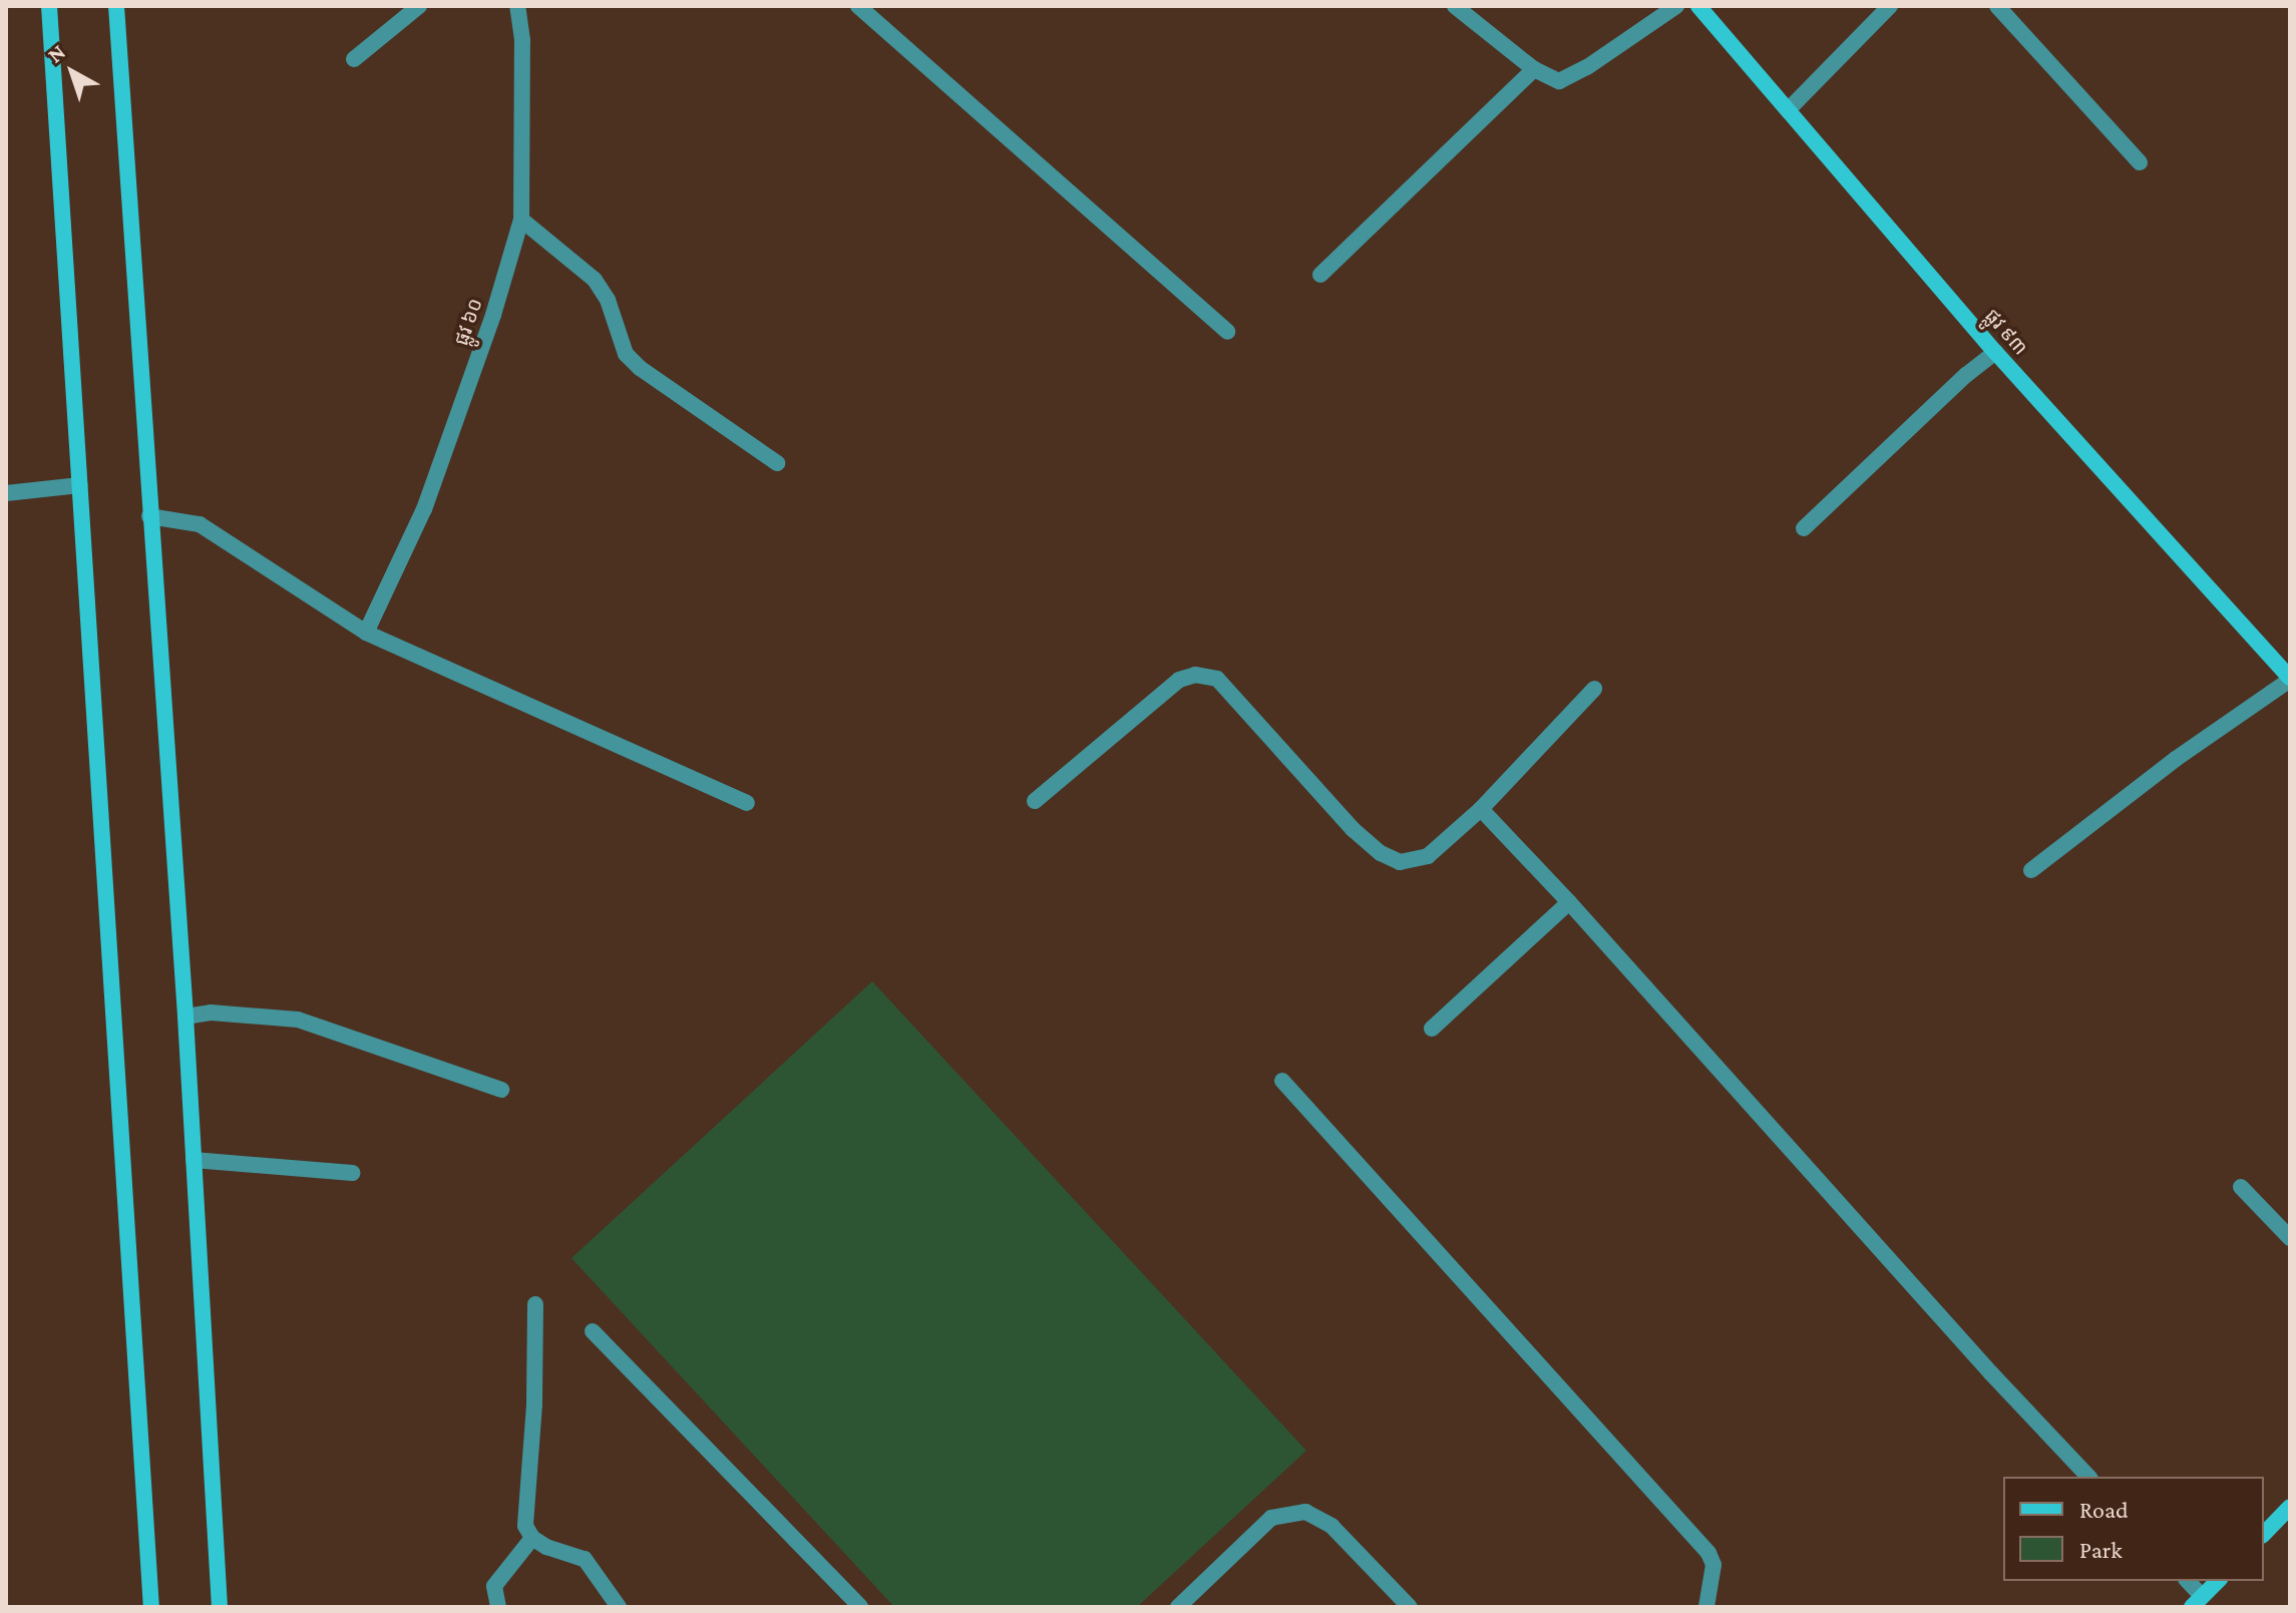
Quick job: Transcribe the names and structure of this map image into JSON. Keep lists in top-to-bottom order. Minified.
{"streets":{"street":["ផ្លូវ ៦០","ផ្លូវ ៩៣"]},"legend":["Road","Park"],"north":"top left"}
